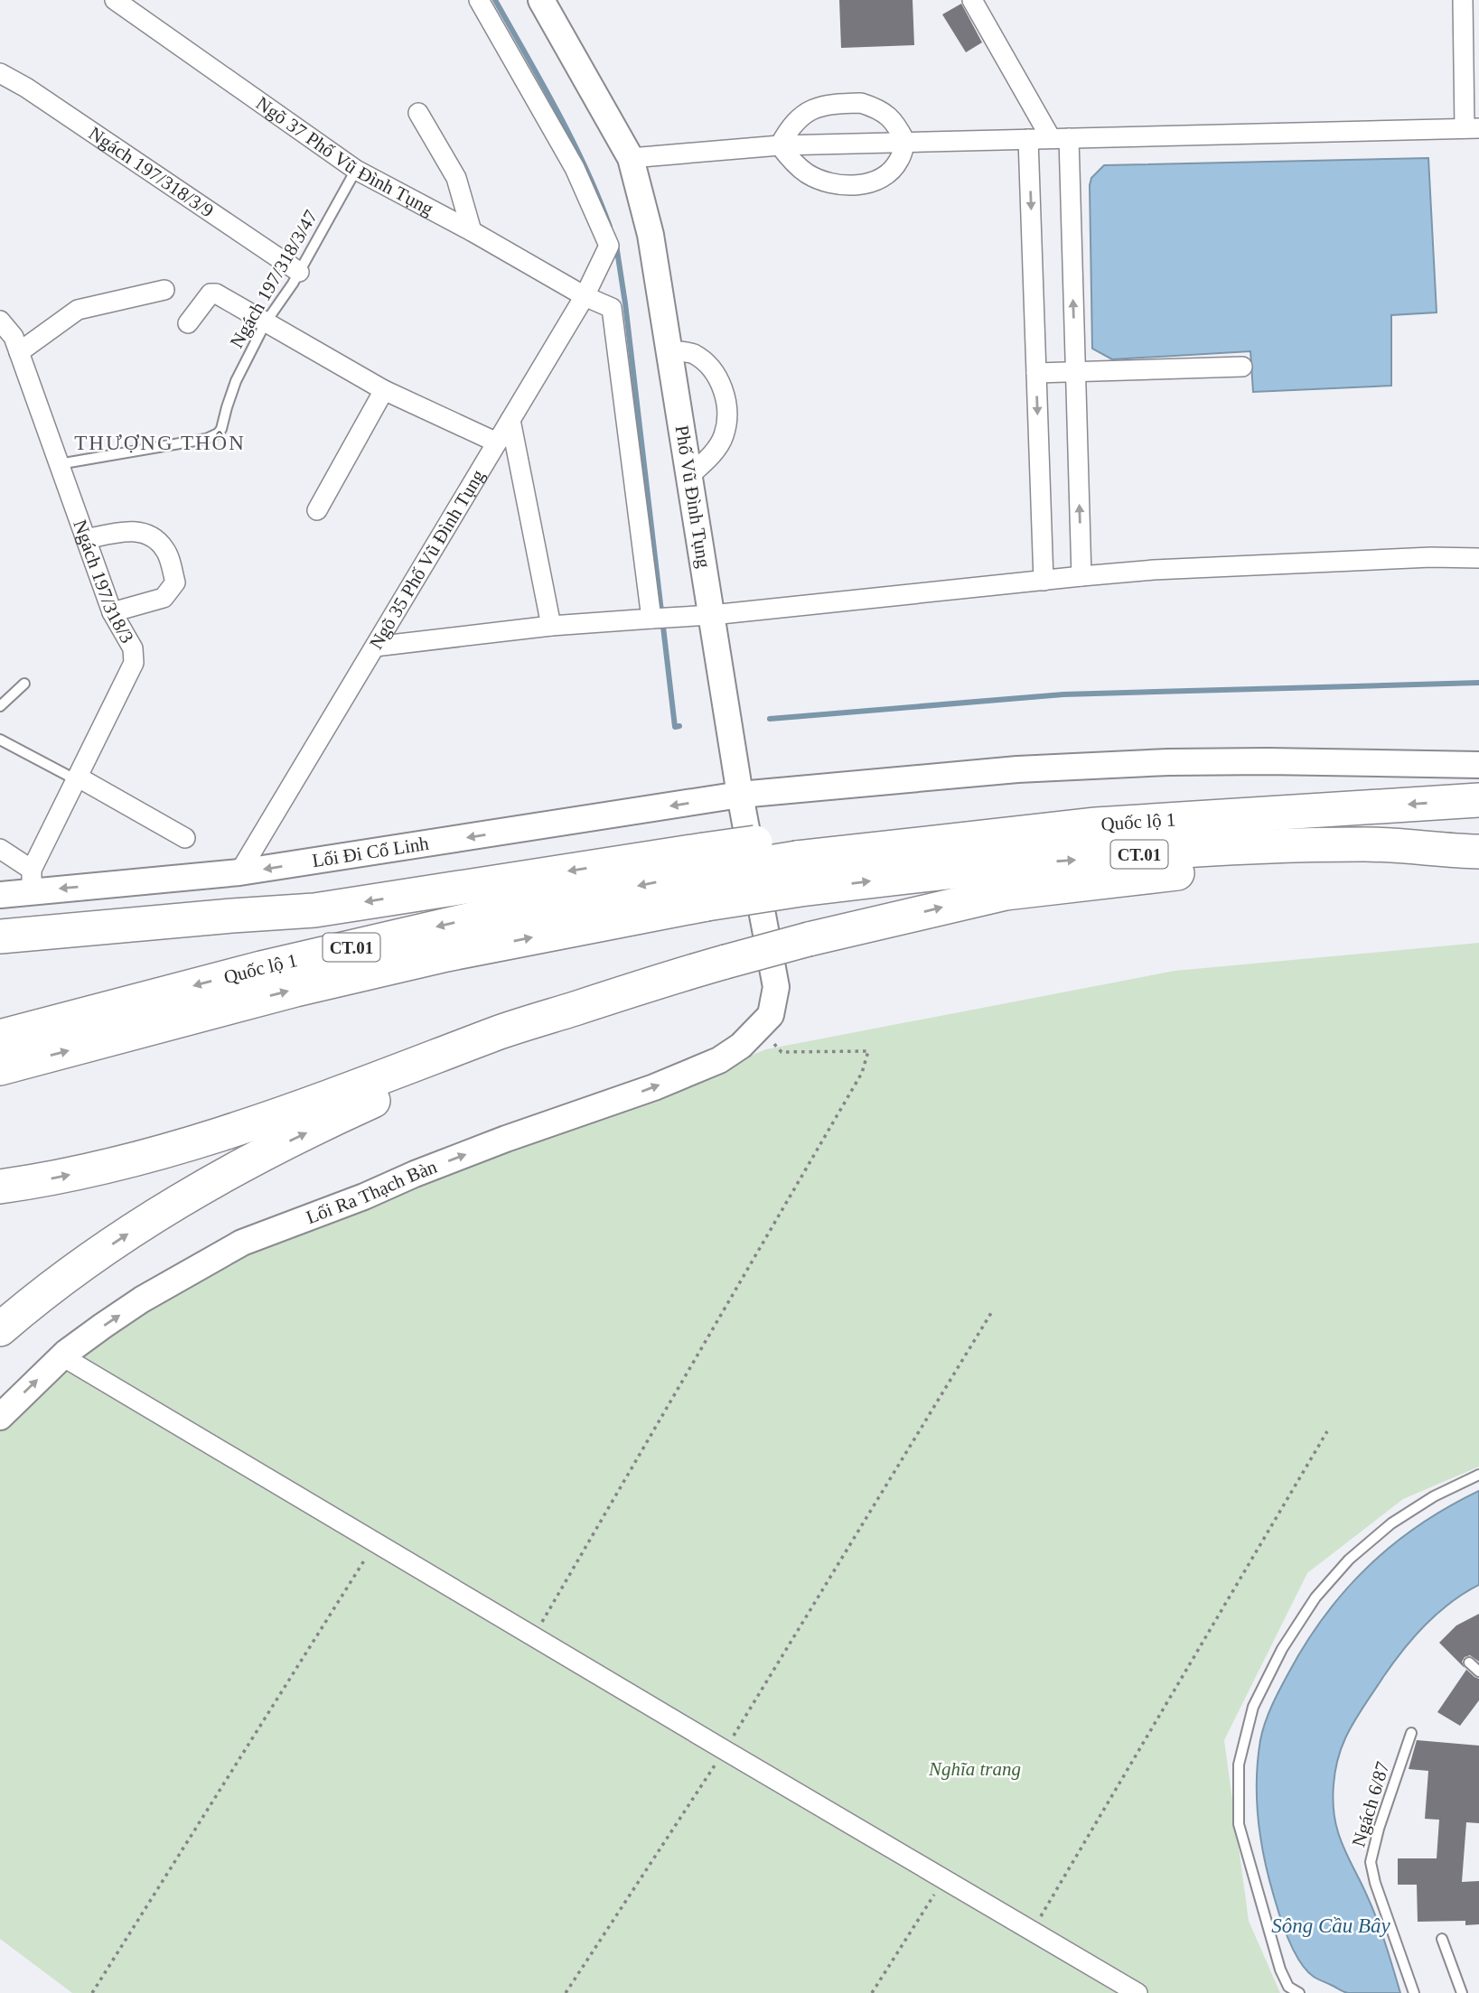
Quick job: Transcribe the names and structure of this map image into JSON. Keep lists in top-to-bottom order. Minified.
{"streets":{"highway":["Quốc lộ 1","CT.01"],"main road":["Phố Vũ Đình Tụng","Lối Đi Cổ Linh","Lối Ra Thạch Bàn"],"street":["Ngõ 37 Phố Vũ Đình Tụng","Ngách 197/318/3/9","Ngõ 35 Phố Vũ Đình Tụng","Ngách 197/318/3"],"lane":["Ngách 197/318/3/47","Ngách 6/87"]},"crossings":[["Ngõ 37 Phố Vũ Đình Tụng","Ngách 197/318/3/47"],["Ngõ 37 Phố Vũ Đình Tụng","Ngõ 35 Phố Vũ Đình Tụng"],["Ngách 197/318/3/9","Ngách 197/318/3/47"],["Ngách 197/318/3/47","Ngách 197/318/3"],["Phố Vũ Đình Tụng","Lối Đi Cổ Linh"],["Phố Vũ Đình Tụng","Lối Ra Thạch Bàn"],["Ngõ 35 Phố Vũ Đình Tụng","Lối Đi Cổ Linh"],["Ngách 197/318/3","Lối Đi Cổ Linh"],["Quốc lộ 1","CT.01"]],"one_way":["Lối Đi Cổ Linh","Lối Ra Thạch Bàn"],"districts":["THƯỢNG THÔN"],"water":["Sông Cầu Bây"],"parks":["Nghĩa trang"]}
